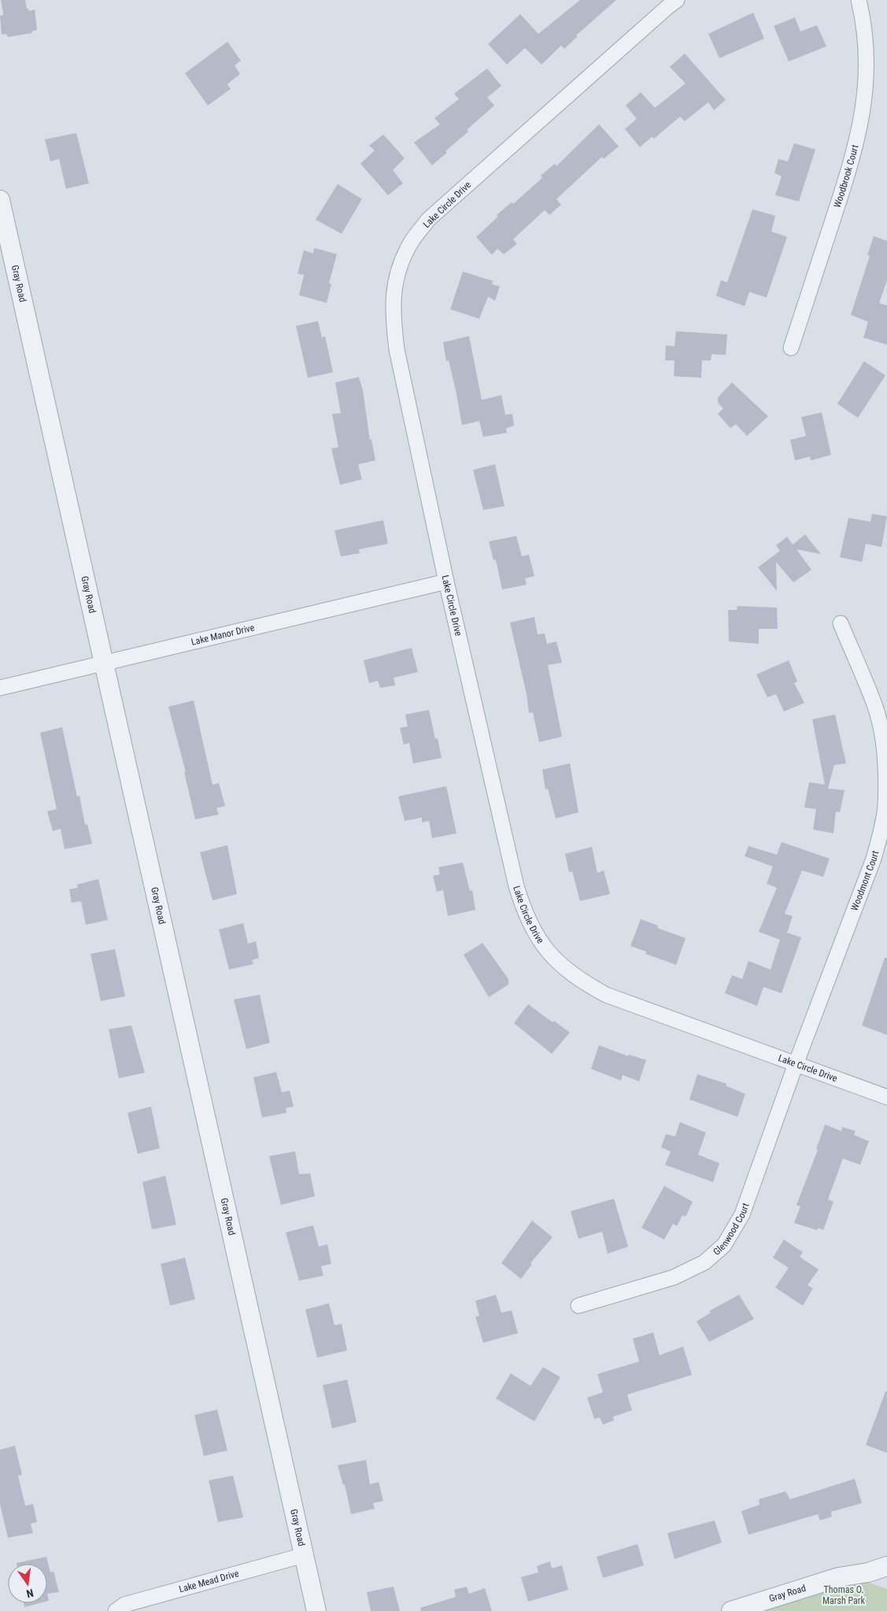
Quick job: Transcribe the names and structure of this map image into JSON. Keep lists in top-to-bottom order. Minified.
{"streets":{"street":["Woodbrook Court","Lake Circle Drive","Gray Road","Lake Manor Drive","Woodmont Court","Glenwood Court","Lake Mead Drive"]},"crossings":[["Lake Circle Drive","Lake Manor Drive"],["Lake Circle Drive","Woodmont Court"],["Lake Circle Drive","Glenwood Court"],["Gray Road","Lake Manor Drive"],["Gray Road","Lake Mead Drive"],["Woodmont Court","Glenwood Court"]],"parks":["Thomas O. Marsh Park"],"north":"bottom"}
